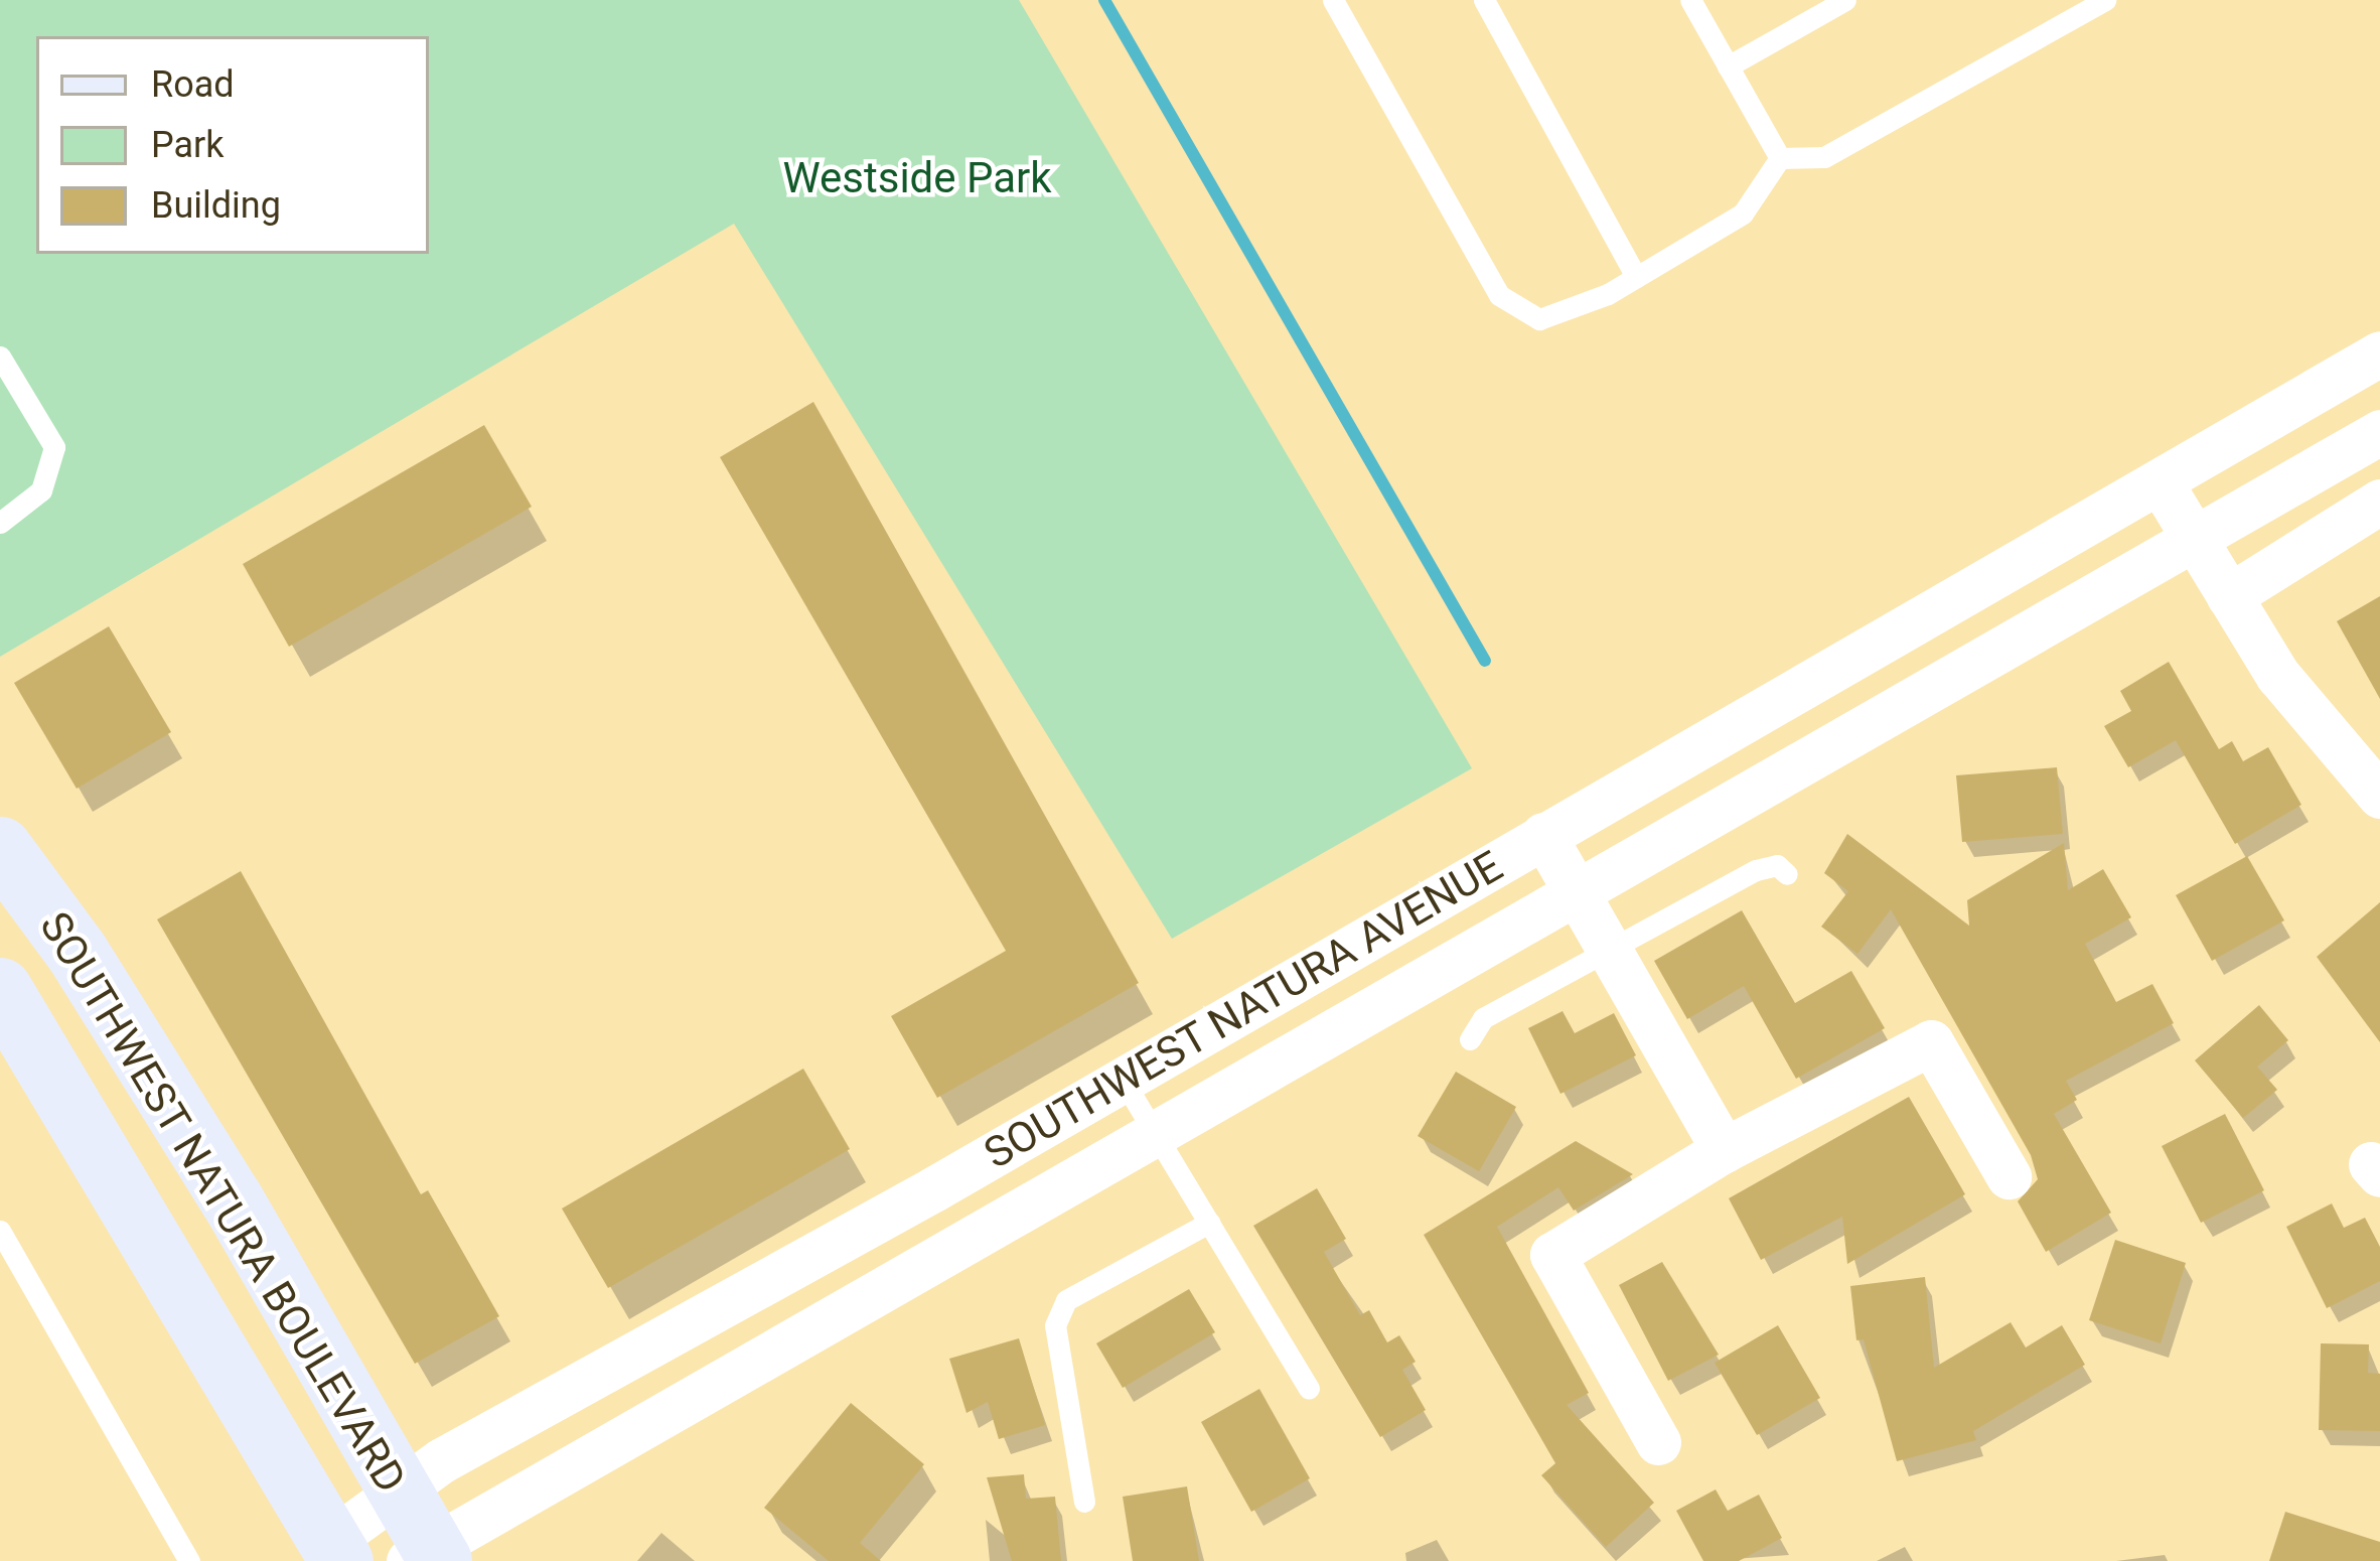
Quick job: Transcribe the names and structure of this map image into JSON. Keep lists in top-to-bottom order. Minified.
{"streets":{"street":["SOUTHWEST NATURA AVENUE","SOUTHWEST NATURA BOULEVARD"]},"crossings":[["SOUTHWEST NATURA AVENUE","SOUTHWEST NATURA BOULEVARD"]],"parks":["Westside Park"],"legend":["Road","Park","Building"]}
